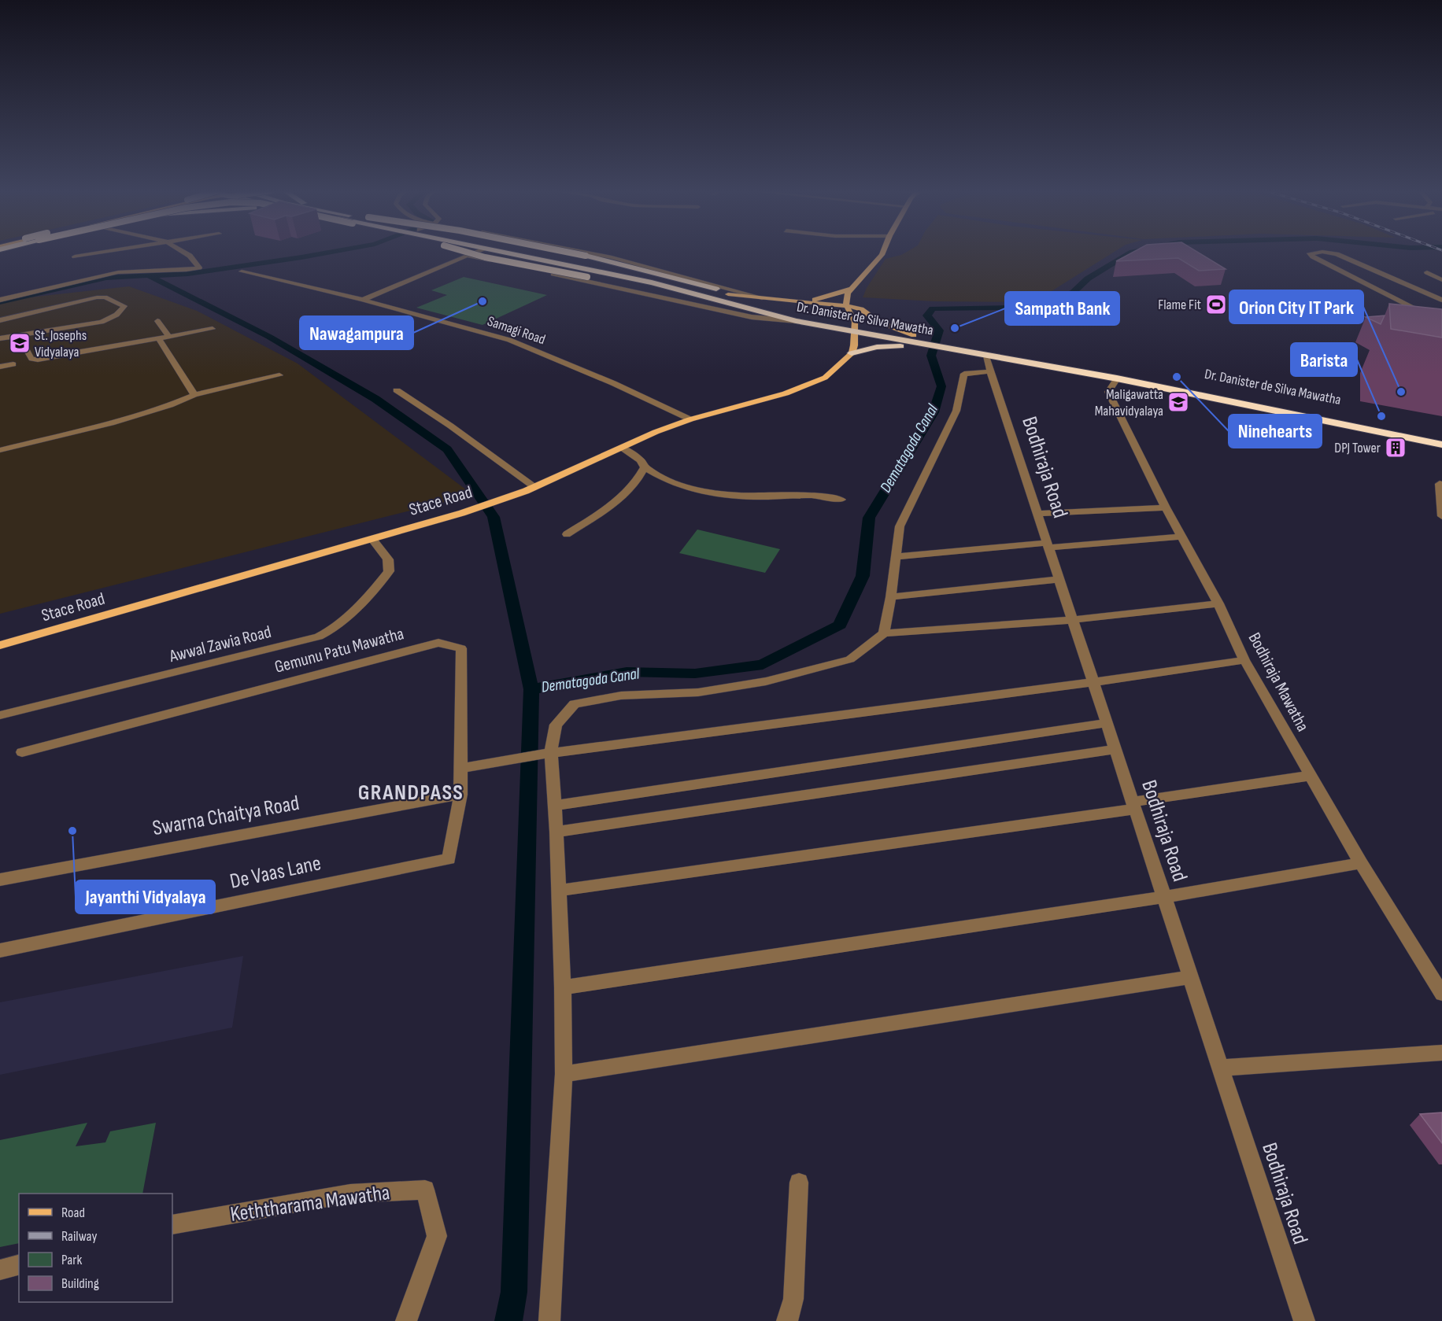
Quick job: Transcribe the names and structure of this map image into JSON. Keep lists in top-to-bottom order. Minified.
{"streets":{"highway":["Dr. Danister de Silva Mawatha"],"main road":["Stace Road"],"street":["Samagi Road","Bodhiraja Road","Awwal Zawia Road","Gemunu Patu Mawatha","Bodhiraja Mawatha","Swarna Chaitya Road","De Vaas Lane","Keththarama Mawatha"]},"crossings":[["Dr. Danister de Silva Mawatha","Bodhiraja Road"],["Dr. Danister de Silva Mawatha","Bodhiraja Mawatha"],["Samagi Road","Stace Road"],["Stace Road","Awwal Zawia Road"],["Gemunu Patu Mawatha","Swarna Chaitya Road"],["Gemunu Patu Mawatha","De Vaas Lane"]],"districts":["GRANDPASS"],"water":["Dematagoda Canal"],"places":{"other":["Nawagampura","Sampath Bank","Ninehearts","Orion City IT Park","Barista","Jayanthi Vidyalaya"],"sports":["Flame Fit"],"school or university":["St. Josephs Vidyalaya","Maligawatta Mahavidyalaya"],"building":["DPJ Tower"]},"legend":["Road","Railway","Park","Building"]}
